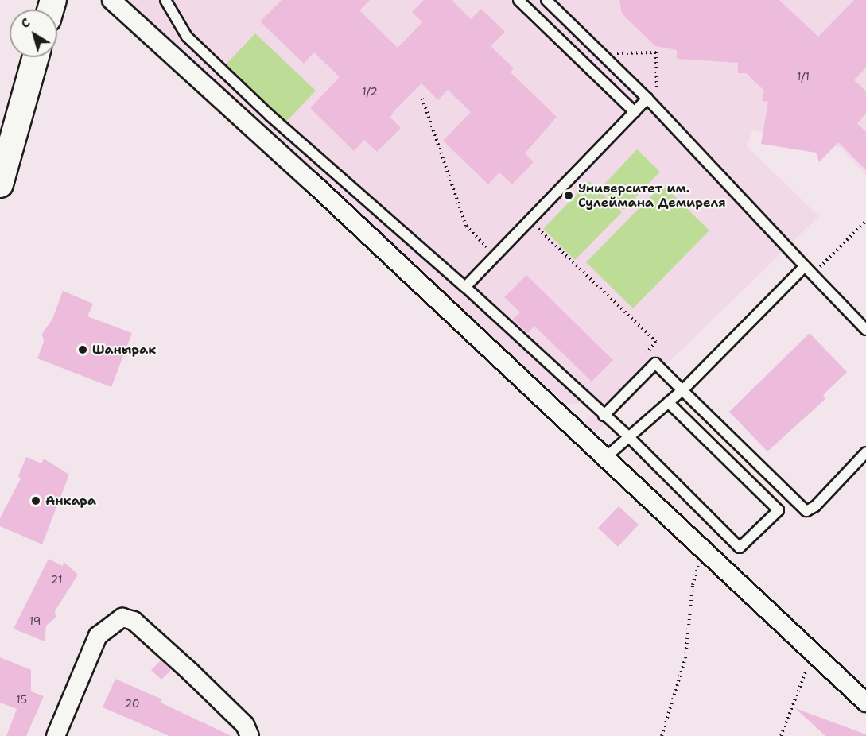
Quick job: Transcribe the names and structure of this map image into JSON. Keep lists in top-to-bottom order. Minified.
{"places":["Университет им. Сулеймана Демиреля","Шанырак","Анкара"],"house_numbers":["1/1","1/2","21","19","15","20"],"north":"top left"}
